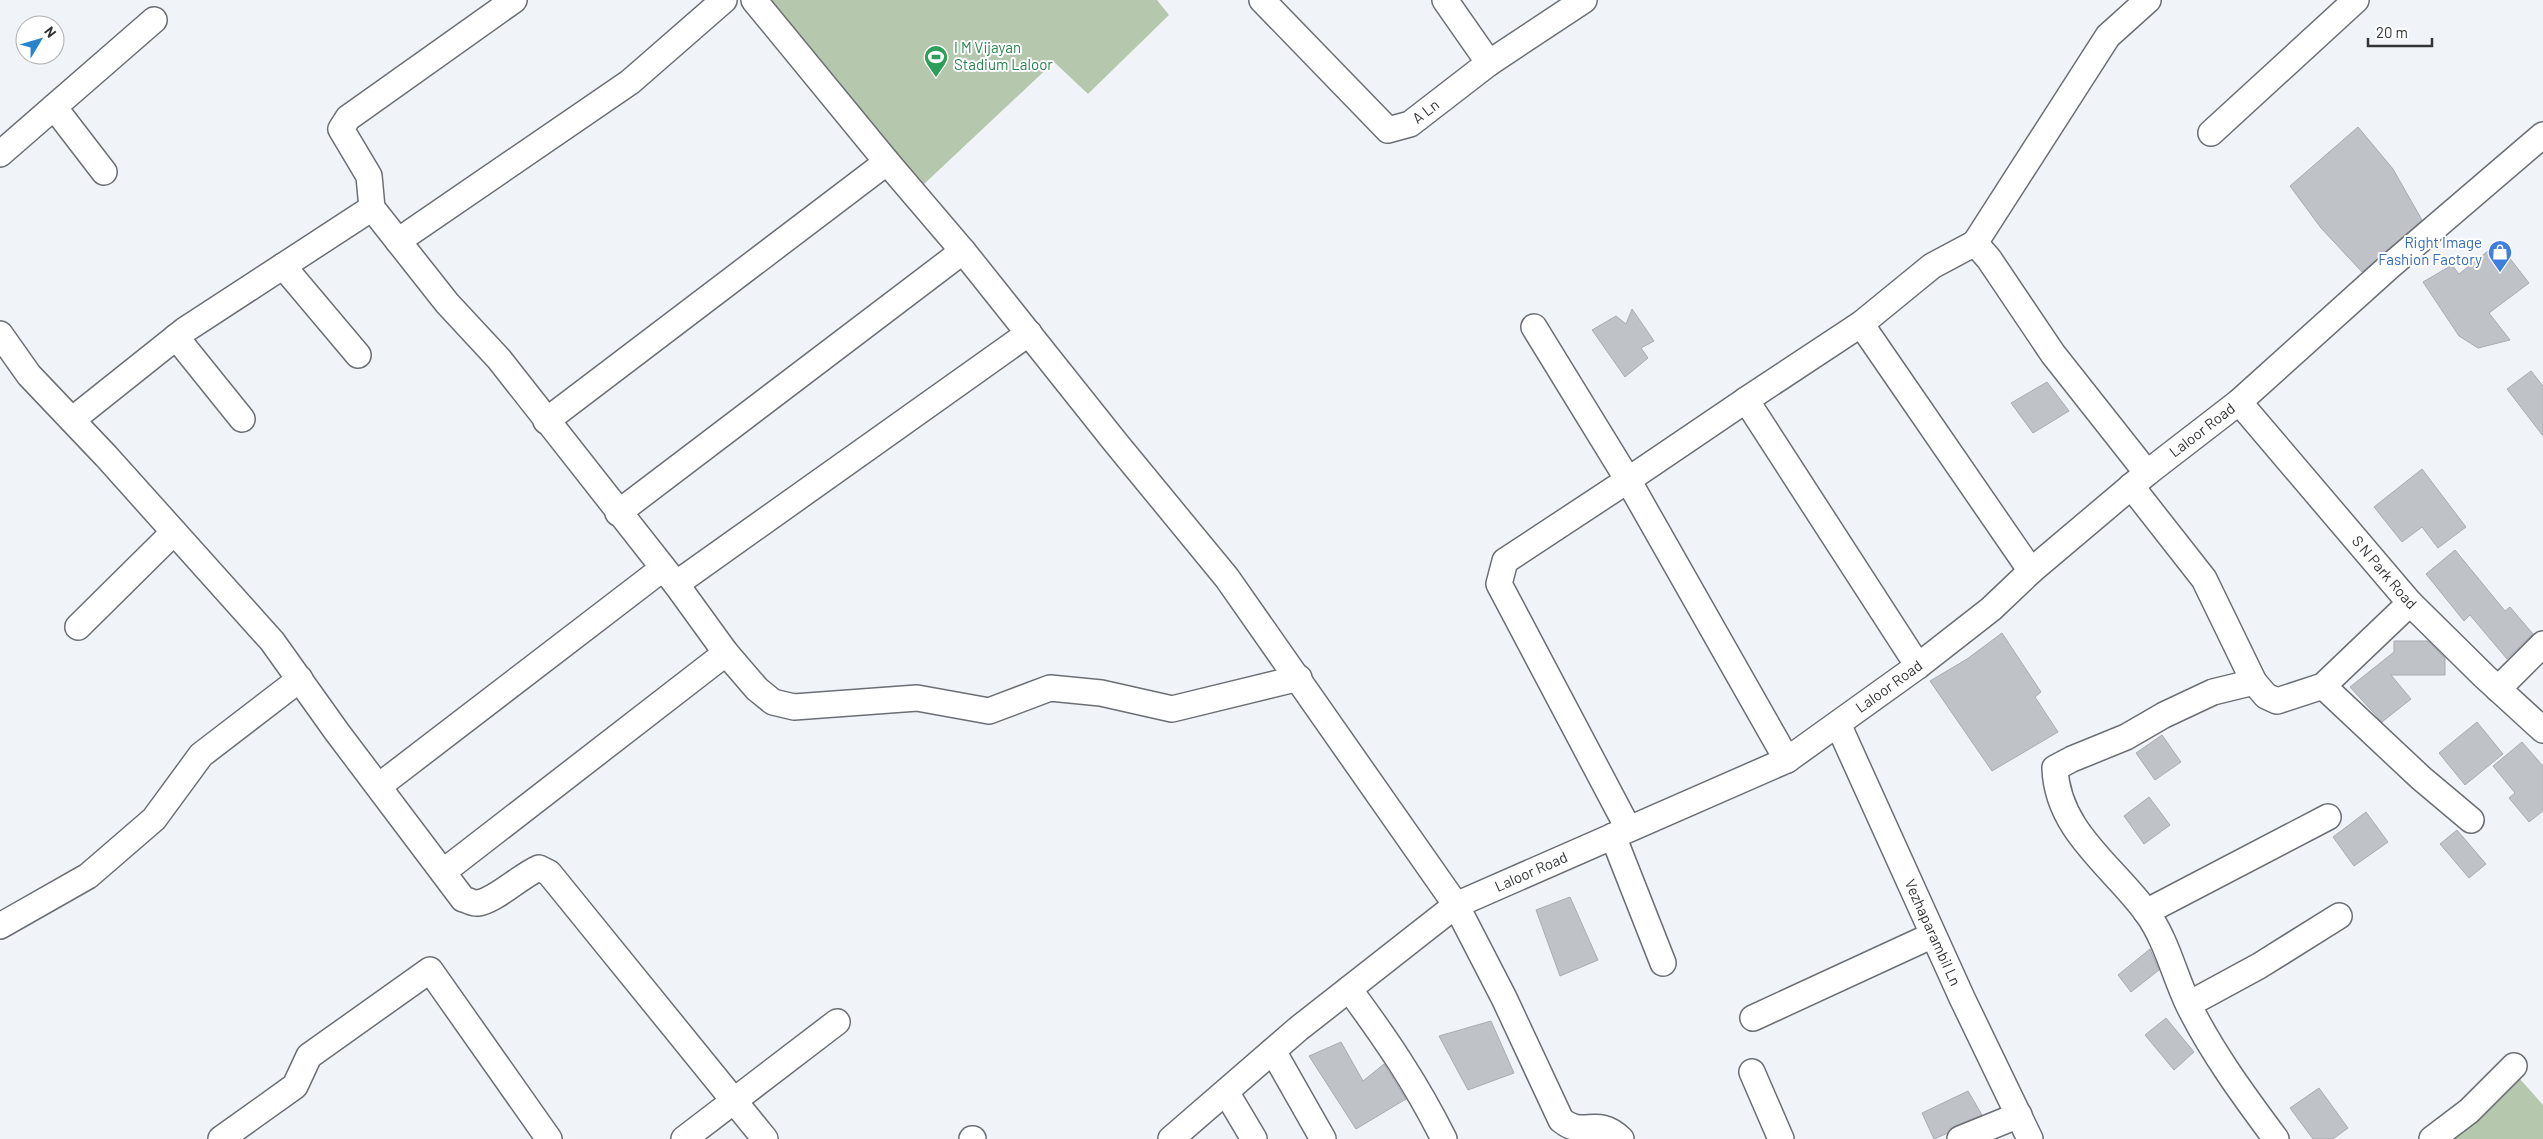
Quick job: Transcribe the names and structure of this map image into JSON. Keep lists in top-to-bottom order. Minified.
{"streets":{"street":["A Ln","Laloor Road","S N Park Road","Vezhaparambil Ln"]},"crossings":[["Laloor Road","S N Park Road"],["Laloor Road","Vezhaparambil Ln"]],"places":{"sports":["I M Vijayan Stadium Laloor"],"shop":["Right Image Fashion Factory"]},"scale_bar":"20 m","north":"top right"}
